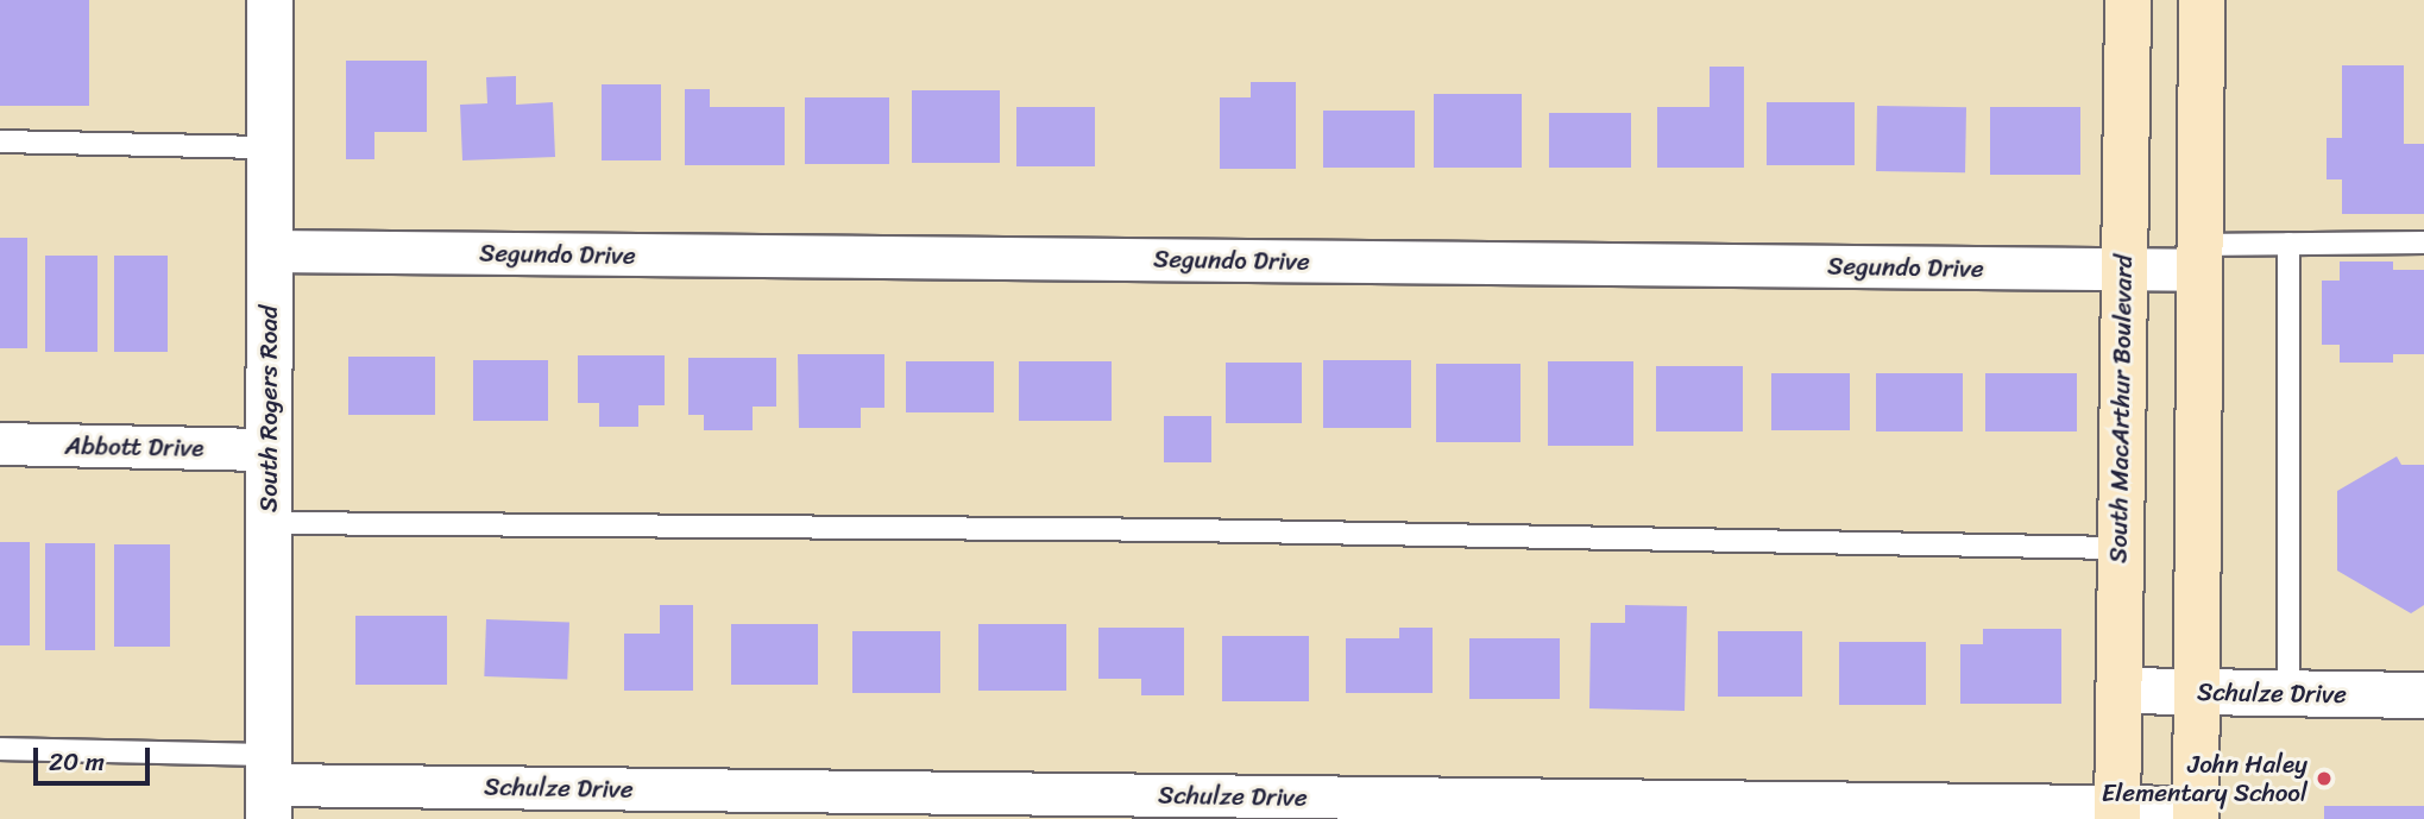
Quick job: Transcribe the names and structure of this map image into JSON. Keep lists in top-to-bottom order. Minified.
{"streets":{"main road":["South MacArthur Boulevard"],"street":["Segundo Drive","South Rogers Road","Abbott Drive","Schulze Drive"]},"crossings":[["Segundo Drive","South Rogers Road"],["Segundo Drive","South MacArthur Boulevard"],["South Rogers Road","Abbott Drive"],["South Rogers Road","Schulze Drive"],["South MacArthur Boulevard","Schulze Drive"]],"places":["John Haley Elementary School"],"scale_bar":"20 m"}
